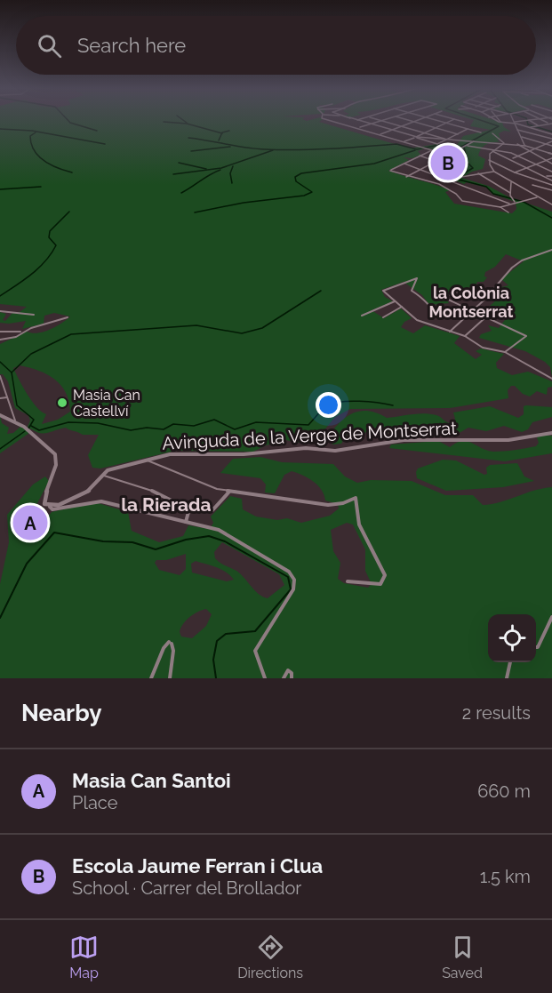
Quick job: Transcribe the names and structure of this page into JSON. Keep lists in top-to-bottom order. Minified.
{"streets":{"street":["Avinguda de la Verge de Montserrat"]},"districts":["la Colònia Montserrat","la Rierada"],"places":["Masia Can Castellví"],"page":{"search":"Search here","pins":["B","A"],"heading":["Nearby","2 results"],"list":[{"mark":"A","name":"Masia Can Santoi","note":"Place","value":"660 m"},{"mark":"B","name":"Escola Jaume Ferran i Clua","note":"School · Carrer del Brollador","value":"1.5 km"}],"nav":["Map","Directions","Saved"]}}
